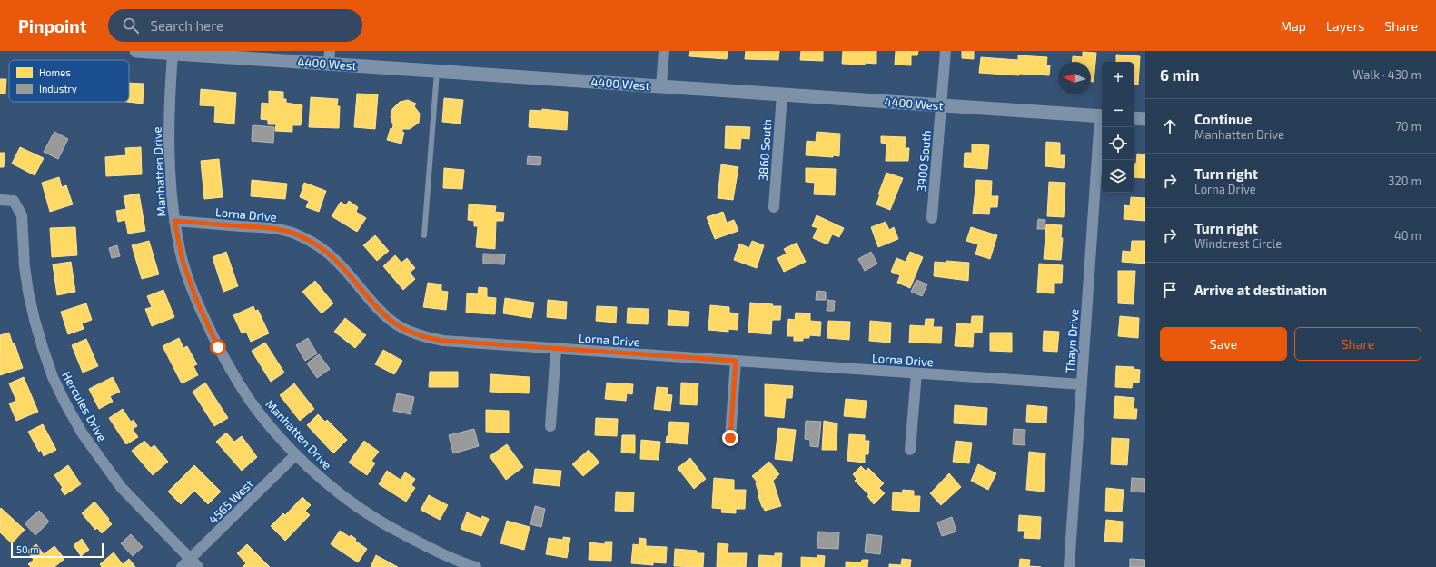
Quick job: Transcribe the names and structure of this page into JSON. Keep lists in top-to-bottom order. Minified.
{"streets":{"street":["4400 West","3860 South","3900 South","Manhatten Drive","Lorna Drive","Thayn Drive","Hercules Drive","4565 West"]},"crossings":[["4400 West","3860 South"],["4400 West","3900 South"],["4400 West","Manhatten Drive"],["4400 West","Thayn Drive"],["Manhatten Drive","Lorna Drive"],["Manhatten Drive","4565 West"],["Lorna Drive","Thayn Drive"],["Hercules Drive","4565 West"]],"legend":["Homes","Industry"],"scale_bar":"50 m","north":"left","page":{"header":"Pinpoint","search":"Search here","nav":["Map","Layers","Share"],"heading":["6 min","Walk · 430 m"],"map_buttons":["+","−"],"list":[["Continue","Manhatten Drive","70 m"],["Turn right","Lorna Drive","320 m"],["Turn right","Windcrest Circle","40 m"],"Arrive at destination"],"buttons":["Save","Share"],"scale":"50 m"}}
